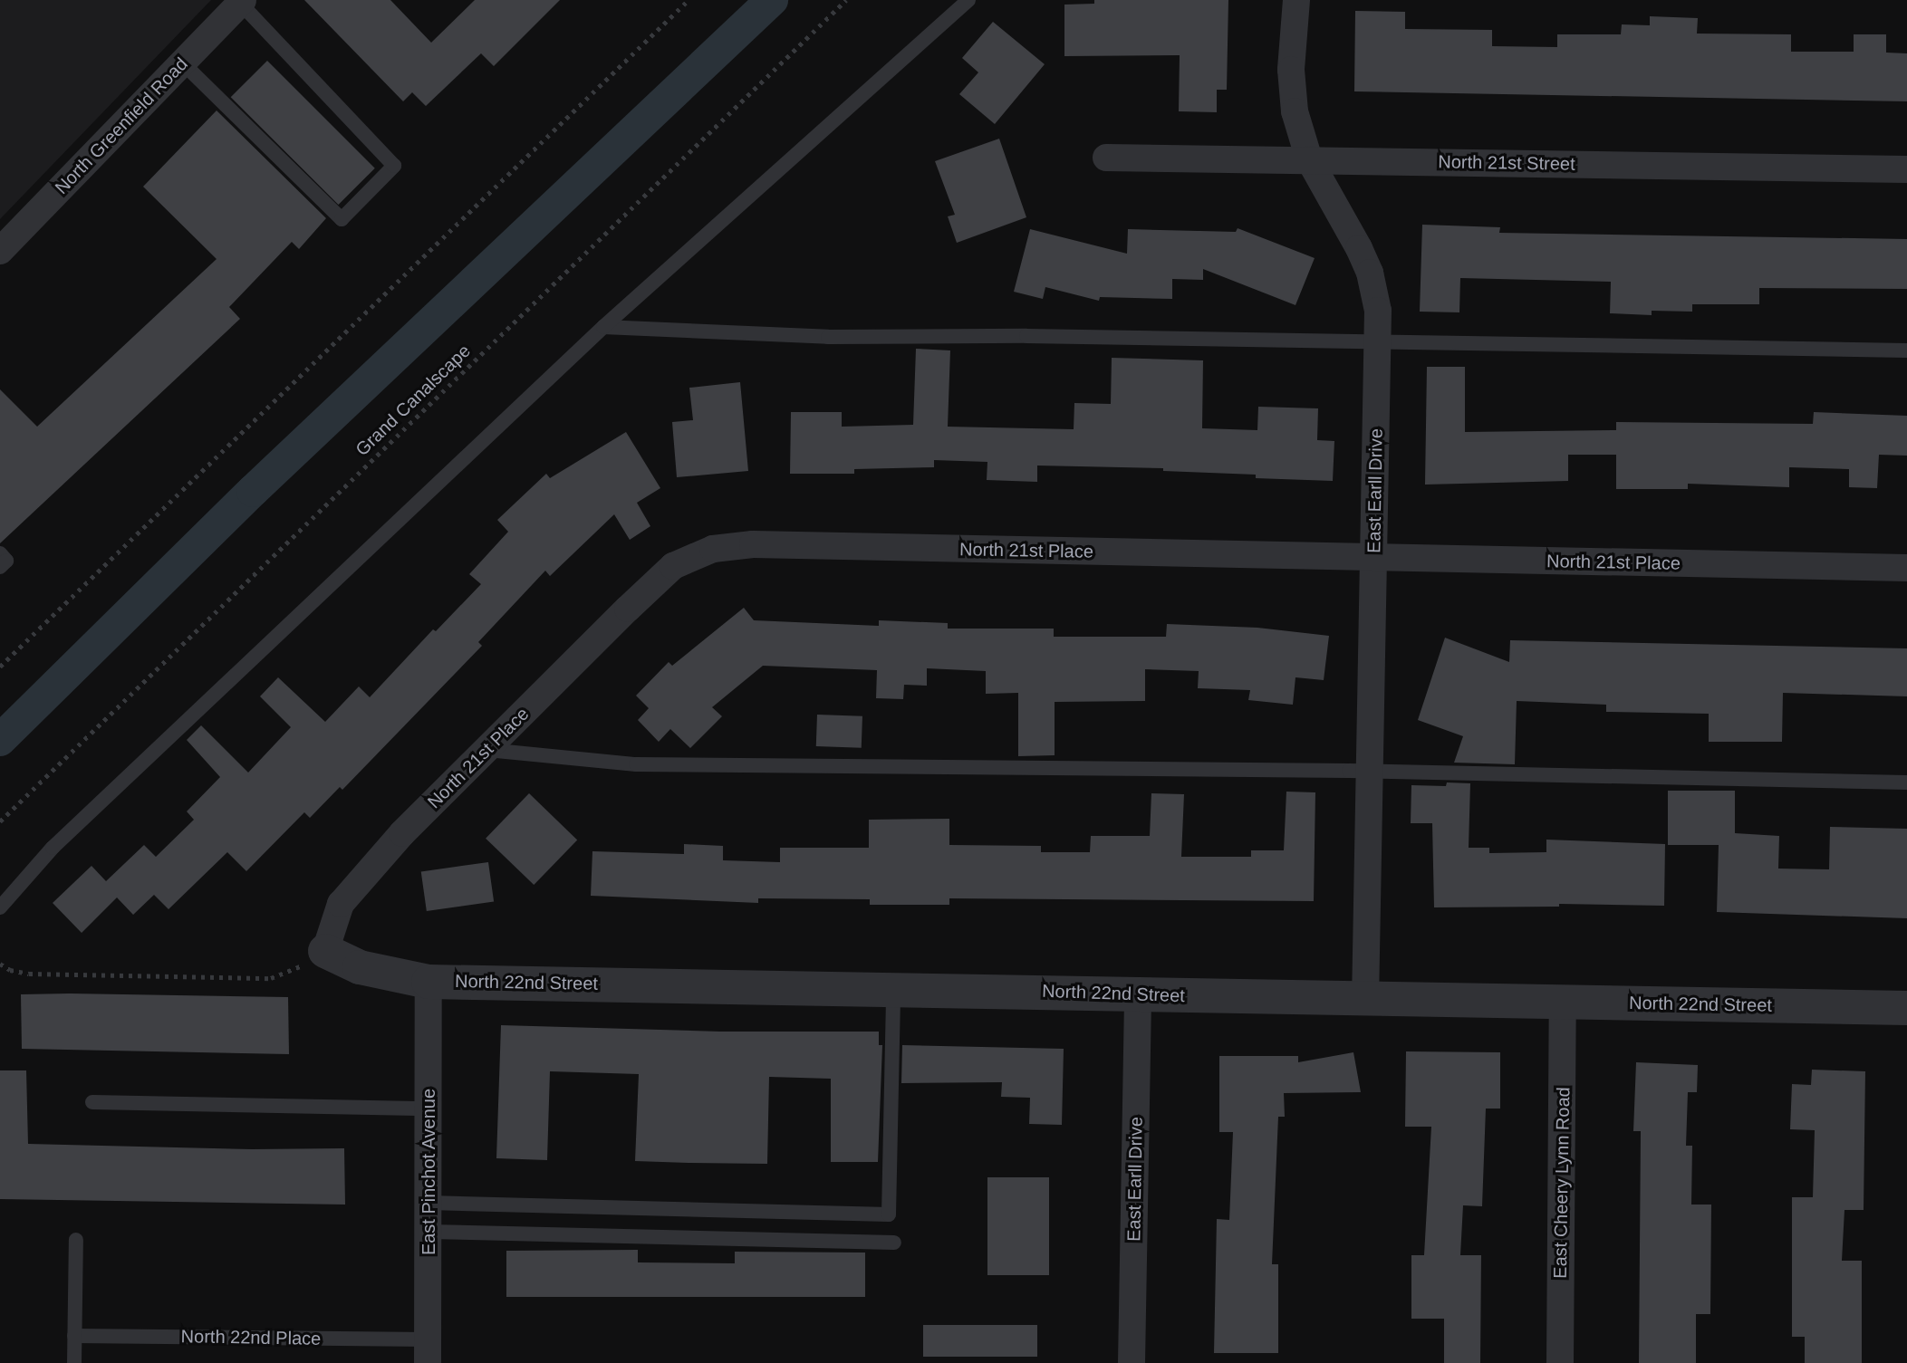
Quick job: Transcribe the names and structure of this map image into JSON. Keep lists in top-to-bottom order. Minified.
{"streets":{"street":["North Greenfield Road","North 21st Street","East Earll Drive","North 21st Place","North 22nd Street","East Pinchot Avenue","East Cheery Lynn Road"],"lane":["North 22nd Place"],"path":["Grand Canalscape"]},"crossings":[["North 21st Street","East Earll Drive"],["East Earll Drive","North 21st Place"],["East Earll Drive","North 22nd Street"],["North 21st Place","North 22nd Street"],["North 22nd Street","East Pinchot Avenue"],["North 22nd Street","East Cheery Lynn Road"],["East Pinchot Avenue","North 22nd Place"]]}
